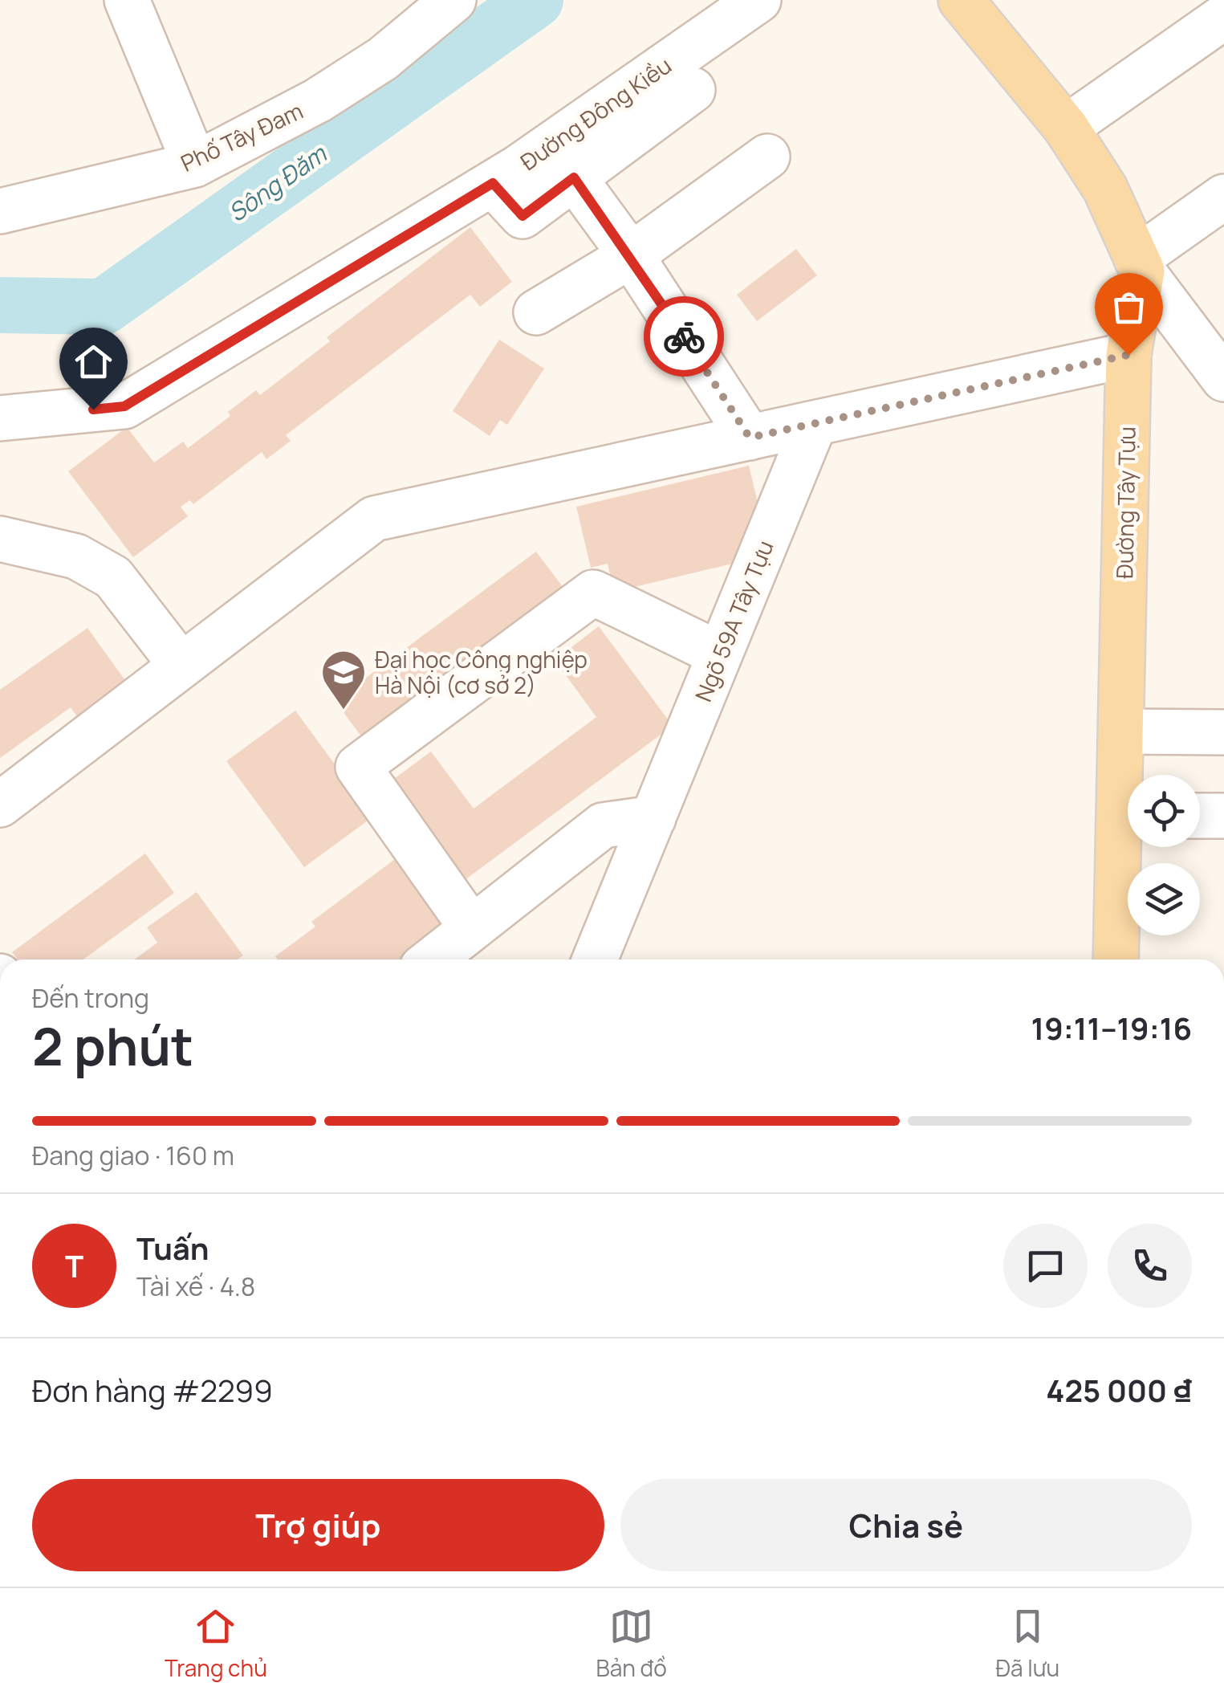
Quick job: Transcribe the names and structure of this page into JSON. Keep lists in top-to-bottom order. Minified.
{"streets":{"main road":["Đường Tây Tựu"],"street":["Đường Đông Kiều","Phố Tây Đam","Ngõ 59A Tây Tựu"]},"water":["Sông Đăm"],"places":{"school or university":["Đại học Công nghiệp Hà Nội (cơ sở 2)"]},"page":{"heading":["2 phút","Đến trong","19:11–19:16"],"panel":["Tuấn","Tài xế · 4.8","Đơn hàng #2299","425 000 ₫"],"bar":"Đang giao · 160 m","round":"T","buttons":["Trợ giúp","Chia sẻ"],"tabs":["Trang chủ","Bản đồ","Đã lưu"]}}
